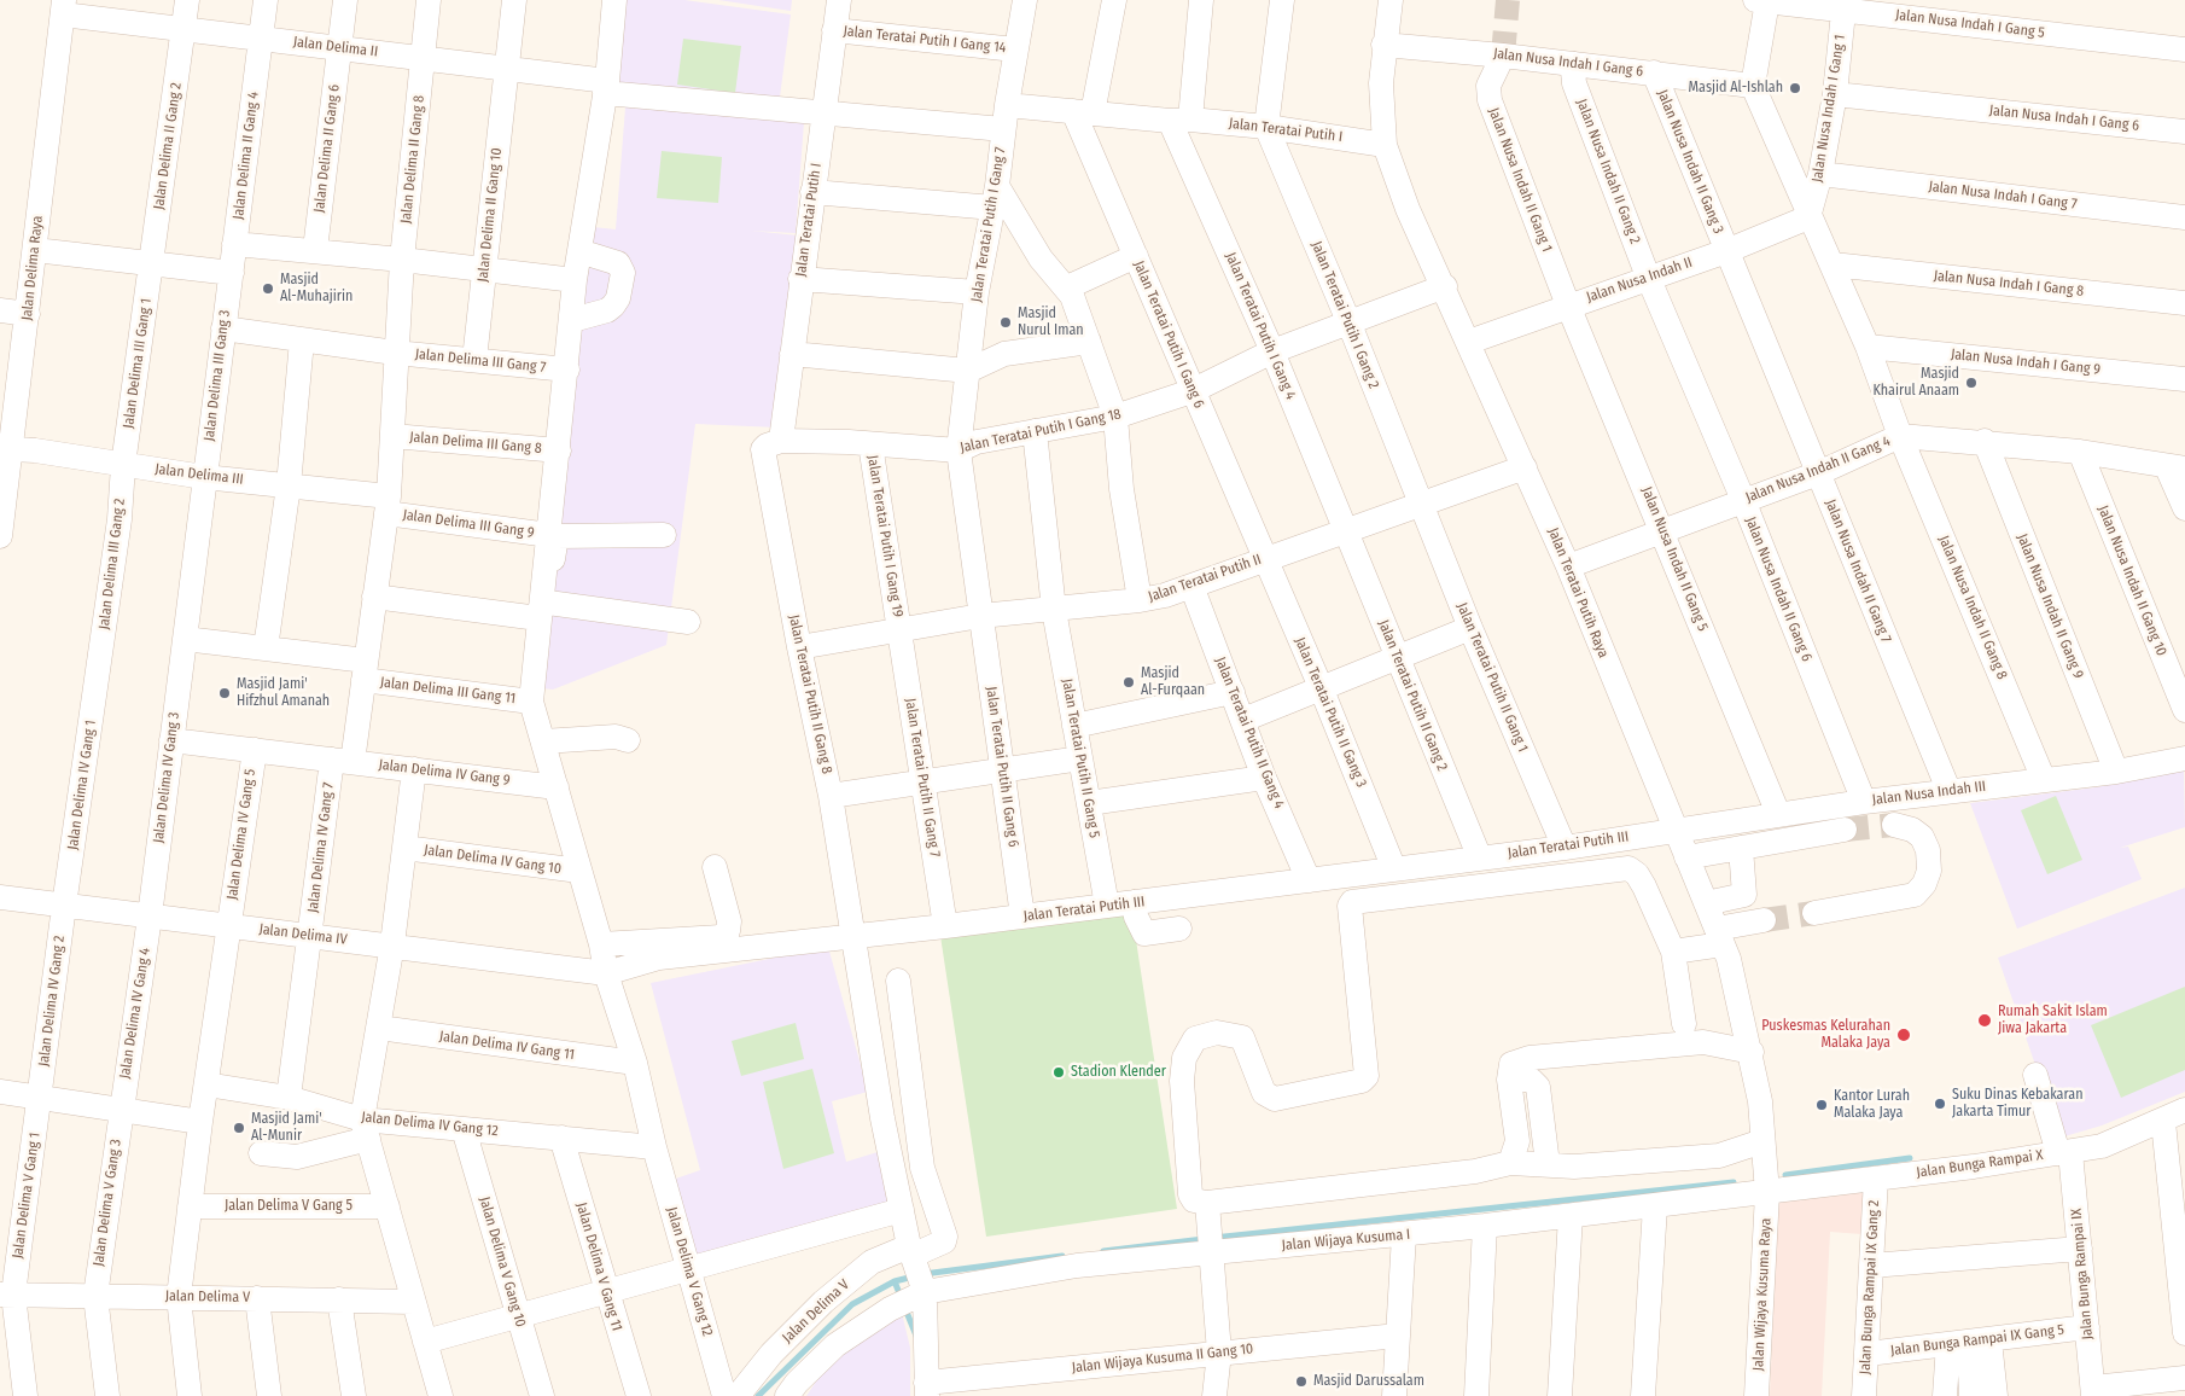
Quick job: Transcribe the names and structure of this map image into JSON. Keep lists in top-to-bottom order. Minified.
{"streets":{"street":["Jalan Nusa Indah I Gang 5","Jalan Teratai Putih I Gang 14","Jalan Delima II","Jalan Nusa Indah I Gang 6","Jalan Nusa Indah I Gang 1","Jalan Teratai Putih I","Jalan Delima II Gang 2","Jalan Delima II Gang 6","Jalan Delima II Gang 4","Jalan Delima II Gang 8","Jalan Nusa Indah II Gang 3","Jalan Nusa Indah II Gang 2","Jalan Nusa Indah II Gang 1","Jalan Nusa Indah I Gang 7","Jalan Delima II Gang 10","Jalan Teratai Putih I Gang 7","Jalan Delima Raya","Jalan Nusa Indah II","Jalan Nusa Indah I Gang 8","Jalan Teratai Putih I Gang 2","Jalan Teratai Putih I Gang 4","Jalan Teratai Putih I Gang 6","Jalan Delima III Gang 7","Jalan Nusa Indah I Gang 9","Jalan Delima III Gang 1","Jalan Delima III Gang 3","Jalan Teratai Putih I Gang 18","Jalan Delima III Gang 8","Jalan Nusa Indah II Gang 4","Jalan Delima III","Jalan Delima III Gang 9","Jalan Teratai Putih I Gang 19","Jalan Nusa Indah II Gang 5","Jalan Delima III Gang 2","Jalan Nusa Indah II Gang 7","Jalan Teratai Putih II","Jalan Nusa Indah II Gang 10","Jalan Nusa Indah II Gang 6","Jalan Teratai Putih Raya","Jalan Nusa Indah II Gang 9","Jalan Nusa Indah II Gang 8","Jalan Teratai Putih II Gang 1","Jalan Delima III Gang 11","Jalan Teratai Putih II Gang 8","Jalan Teratai Putih II Gang 2","Jalan Teratai Putih II Gang 3","Jalan Teratai Putih II Gang 4","Jalan Teratai Putih II Gang 5","Jalan Teratai Putih II Gang 6","Jalan Delima IV Gang 9","Jalan Delima IV Gang 3","Jalan Teratai Putih II Gang 7","Jalan Delima IV Gang 1","Jalan Nusa Indah III","Jalan Delima IV Gang 5","Jalan Teratai Putih III","Jalan Delima IV Gang 7","Jalan Delima IV Gang 10","Jalan Delima IV","Jalan Delima IV Gang 2","Jalan Delima IV Gang 4","Jalan Delima IV Gang 11","Jalan Delima IV Gang 12","Jalan Bunga Rampai X","Jalan Delima V Gang 1","Jalan Delima V Gang 3","Jalan Delima V Gang 5","Jalan Wijaya Kusuma I","Jalan Delima V Gang 10","Jalan Delima V Gang 11","Jalan Delima V Gang 12","Jalan Bunga Rampai IX","Jalan Bunga Rampai IX Gang 2","Jalan Wijaya Kusuma Raya","Jalan Delima V","Jalan Bunga Rampai IX Gang 5","Jalan Wijaya Kusuma II Gang 10"]},"crossings":[["Jalan Nusa Indah I Gang 5","Jalan Nusa Indah I Gang 1"],["Jalan Teratai Putih I Gang 14","Jalan Teratai Putih I"],["Jalan Teratai Putih I Gang 14","Jalan Teratai Putih I Gang 7"],["Jalan Delima II","Jalan Teratai Putih I"],["Jalan Delima II","Jalan Delima II Gang 2"],["Jalan Delima II","Jalan Delima II Gang 6"],["Jalan Delima II","Jalan Delima II Gang 4"],["Jalan Delima II","Jalan Delima II Gang 8"],["Jalan Delima II","Jalan Delima II Gang 10"],["Jalan Delima II","Jalan Delima Raya"],["Jalan Nusa Indah I Gang 6","Jalan Nusa Indah I Gang 1"],["Jalan Nusa Indah I Gang 6","Jalan Nusa Indah II Gang 3"],["Jalan Nusa Indah I Gang 6","Jalan Nusa Indah II Gang 2"],["Jalan Nusa Indah I Gang 6","Jalan Nusa Indah II Gang 1"],["Jalan Nusa Indah I Gang 6","Jalan Teratai Putih Raya"],["Jalan Nusa Indah I Gang 1","Jalan Nusa Indah I Gang 7"],["Jalan Nusa Indah I Gang 1","Jalan Nusa Indah II"],["Jalan Teratai Putih I","Jalan Teratai Putih I Gang 7"],["Jalan Teratai Putih I","Jalan Teratai Putih I Gang 2"],["Jalan Teratai Putih I","Jalan Teratai Putih I Gang 4"],["Jalan Teratai Putih I","Jalan Teratai Putih I Gang 6"],["Jalan Teratai Putih I","Jalan Teratai Putih I Gang 18"],["Jalan Teratai Putih I","Jalan Teratai Putih Raya"],["Jalan Teratai Putih I","Jalan Teratai Putih II Gang 8"],["Jalan Delima II Gang 2","Jalan Delima III Gang 1"],["Jalan Delima II Gang 4","Jalan Delima III Gang 3"],["Jalan Nusa Indah II Gang 3","Jalan Nusa Indah II"],["Jalan Nusa Indah II Gang 3","Jalan Nusa Indah II Gang 7"],["Jalan Nusa Indah II Gang 2","Jalan Nusa Indah II"],["Jalan Nusa Indah II Gang 2","Jalan Nusa Indah II Gang 6"],["Jalan Nusa Indah II Gang 1","Jalan Nusa Indah II"],["Jalan Nusa Indah II Gang 1","Jalan Nusa Indah II Gang 5"],["Jalan Delima II Gang 10","Jalan Delima III Gang 7"],["Jalan Teratai Putih I Gang 7","Jalan Teratai Putih I Gang 18"],["Jalan Teratai Putih I Gang 7","Jalan Teratai Putih II Gang 6"],["Jalan Delima Raya","Jalan Delima III"],["Jalan Nusa Indah II","Jalan Nusa Indah II Gang 5"],["Jalan Nusa Indah II","Jalan Nusa Indah II Gang 7"],["Jalan Nusa Indah II","Jalan Nusa Indah II Gang 6"],["Jalan Nusa Indah II","Jalan Teratai Putih Raya"],["Jalan Teratai Putih I Gang 2","Jalan Teratai Putih I Gang 18"],["Jalan Teratai Putih I Gang 2","Jalan Teratai Putih II"],["Jalan Teratai Putih I Gang 2","Jalan Teratai Putih II Gang 1"],["Jalan Teratai Putih I Gang 4","Jalan Teratai Putih I Gang 18"],["Jalan Teratai Putih I Gang 4","Jalan Teratai Putih II"],["Jalan Teratai Putih I Gang 4","Jalan Teratai Putih II Gang 2"],["Jalan Teratai Putih I Gang 6","Jalan Teratai Putih I Gang 18"],["Jalan Teratai Putih I Gang 6","Jalan Teratai Putih II"],["Jalan Teratai Putih I Gang 6","Jalan Teratai Putih II Gang 3"],["Jalan Delima III Gang 7","Jalan Delima III Gang 3"],["Jalan Delima III Gang 1","Jalan Delima III"],["Jalan Delima III Gang 1","Jalan Delima III Gang 2"],["Jalan Delima III Gang 3","Jalan Delima III"],["Jalan Delima III Gang 3","Jalan Delima III Gang 11"],["Jalan Delima III Gang 3","Jalan Delima IV Gang 3"],["Jalan Teratai Putih I Gang 18","Jalan Teratai Putih I Gang 19"],["Jalan Teratai Putih I Gang 18","Jalan Teratai Putih Raya"],["Jalan Teratai Putih I Gang 18","Jalan Teratai Putih II Gang 8"],["Jalan Teratai Putih I Gang 18","Jalan Teratai Putih II Gang 5"],["Jalan Teratai Putih I Gang 18","Jalan Teratai Putih II Gang 6"],["Jalan Nusa Indah II Gang 4","Jalan Nusa Indah II Gang 5"],["Jalan Nusa Indah II Gang 4","Jalan Nusa Indah II Gang 7"],["Jalan Nusa Indah II Gang 4","Jalan Nusa Indah II Gang 10"],["Jalan Nusa Indah II Gang 4","Jalan Nusa Indah II Gang 6"],["Jalan Nusa Indah II Gang 4","Jalan Teratai Putih Raya"],["Jalan Nusa Indah II Gang 4","Jalan Nusa Indah II Gang 9"],["Jalan Nusa Indah II Gang 4","Jalan Nusa Indah II Gang 8"],["Jalan Delima III","Jalan Delima III Gang 9"],["Jalan Delima III","Jalan Delima III Gang 2"],["Jalan Teratai Putih I Gang 19","Jalan Teratai Putih II"],["Jalan Teratai Putih I Gang 19","Jalan Teratai Putih II Gang 7"],["Jalan Nusa Indah II Gang 5","Jalan Nusa Indah III"],["Jalan Delima III Gang 2","Jalan Delima IV Gang 1"],["Jalan Nusa Indah II Gang 7","Jalan Nusa Indah III"],["Jalan Teratai Putih II","Jalan Teratai Putih Raya"],["Jalan Teratai Putih II","Jalan Teratai Putih II Gang 1"],["Jalan Teratai Putih II","Jalan Teratai Putih II Gang 8"],["Jalan Teratai Putih II","Jalan Teratai Putih II Gang 2"],["Jalan Teratai Putih II","Jalan Teratai Putih II Gang 3"],["Jalan Teratai Putih II","Jalan Teratai Putih II Gang 4"],["Jalan Teratai Putih II","Jalan Teratai Putih II Gang 5"],["Jalan Teratai Putih II","Jalan Teratai Putih II Gang 6"],["Jalan Teratai Putih II","Jalan Teratai Putih II Gang 7"],["Jalan Nusa Indah II Gang 6","Jalan Nusa Indah III"],["Jalan Teratai Putih Raya","Jalan Nusa Indah III"],["Jalan Teratai Putih Raya","Jalan Teratai Putih III"],["Jalan Teratai Putih Raya","Jalan Bunga Rampai X"],["Jalan Teratai Putih Raya","Jalan Wijaya Kusuma I"],["Jalan Teratai Putih Raya","Jalan Wijaya Kusuma Raya"],["Jalan Nusa Indah II Gang 9","Jalan Nusa Indah III"],["Jalan Nusa Indah II Gang 8","Jalan Nusa Indah III"],["Jalan Teratai Putih II Gang 1","Jalan Teratai Putih III"],["Jalan Delima III Gang 11","Jalan Delima IV Gang 3"],["Jalan Teratai Putih II Gang 8","Jalan Teratai Putih III"],["Jalan Teratai Putih II Gang 2","Jalan Teratai Putih III"],["Jalan Teratai Putih II Gang 3","Jalan Teratai Putih III"],["Jalan Teratai Putih II Gang 4","Jalan Teratai Putih III"],["Jalan Teratai Putih II Gang 5","Jalan Teratai Putih III"],["Jalan Teratai Putih II Gang 6","Jalan Teratai Putih III"],["Jalan Delima IV Gang 9","Jalan Delima IV Gang 5"],["Jalan Delima IV Gang 9","Jalan Delima IV Gang 7"],["Jalan Delima IV Gang 9","Jalan Delima IV Gang 10"],["Jalan Delima IV Gang 3","Jalan Delima IV"],["Jalan Delima IV Gang 3","Jalan Delima IV Gang 4"],["Jalan Teratai Putih II Gang 7","Jalan Teratai Putih III"],["Jalan Delima IV Gang 1","Jalan Delima IV"],["Jalan Delima IV Gang 1","Jalan Delima IV Gang 2"],["Jalan Nusa Indah III","Jalan Teratai Putih III"],["Jalan Delima IV Gang 5","Jalan Delima IV Gang 7"],["Jalan Delima IV Gang 5","Jalan Delima IV"],["Jalan Delima IV Gang 5","Jalan Delima IV Gang 12"],["Jalan Teratai Putih III","Jalan Delima IV"],["Jalan Delima IV Gang 7","Jalan Delima IV"],["Jalan Delima IV Gang 7","Jalan Delima IV Gang 12"],["Jalan Delima IV Gang 10","Jalan Delima IV"],["Jalan Delima IV","Jalan Delima IV Gang 2"],["Jalan Delima IV","Jalan Delima IV Gang 4"],["Jalan Delima IV Gang 2","Jalan Delima V Gang 1"],["Jalan Delima IV Gang 4","Jalan Delima V Gang 3"],["Jalan Delima IV Gang 12","Jalan Delima V Gang 10"],["Jalan Delima IV Gang 12","Jalan Delima V Gang 11"],["Jalan Delima IV Gang 12","Jalan Delima V Gang 12"],["Jalan Bunga Rampai X","Jalan Wijaya Kusuma I"],["Jalan Bunga Rampai X","Jalan Bunga Rampai IX"],["Jalan Bunga Rampai X","Jalan Bunga Rampai IX Gang 2"],["Jalan Bunga Rampai X","Jalan Wijaya Kusuma Raya"],["Jalan Delima V Gang 1","Jalan Delima V"],["Jalan Delima V Gang 3","Jalan Delima V"],["Jalan Wijaya Kusuma I","Jalan Wijaya Kusuma Raya"],["Jalan Wijaya Kusuma I","Jalan Delima V"],["Jalan Bunga Rampai IX","Jalan Bunga Rampai IX Gang 5"],["Jalan Bunga Rampai IX Gang 2","Jalan Bunga Rampai IX Gang 5"]],"places":["Masjid Al-Ishlah","Masjid Al-Muhajirin","Masjid Nurul Iman","Masjid Khairul Anaam","Masjid Al-Furqaan","Masjid Jami' Hifzhul Amanah","Rumah Sakit Islam Jiwa Jakarta","Puskesmas Kelurahan Malaka Jaya","Stadion Klender","Suku Dinas Kebakaran Jakarta Timur","Kantor Lurah Malaka Jaya","Masjid Jami' Al-Munir","Masjid Darussalam"]}
